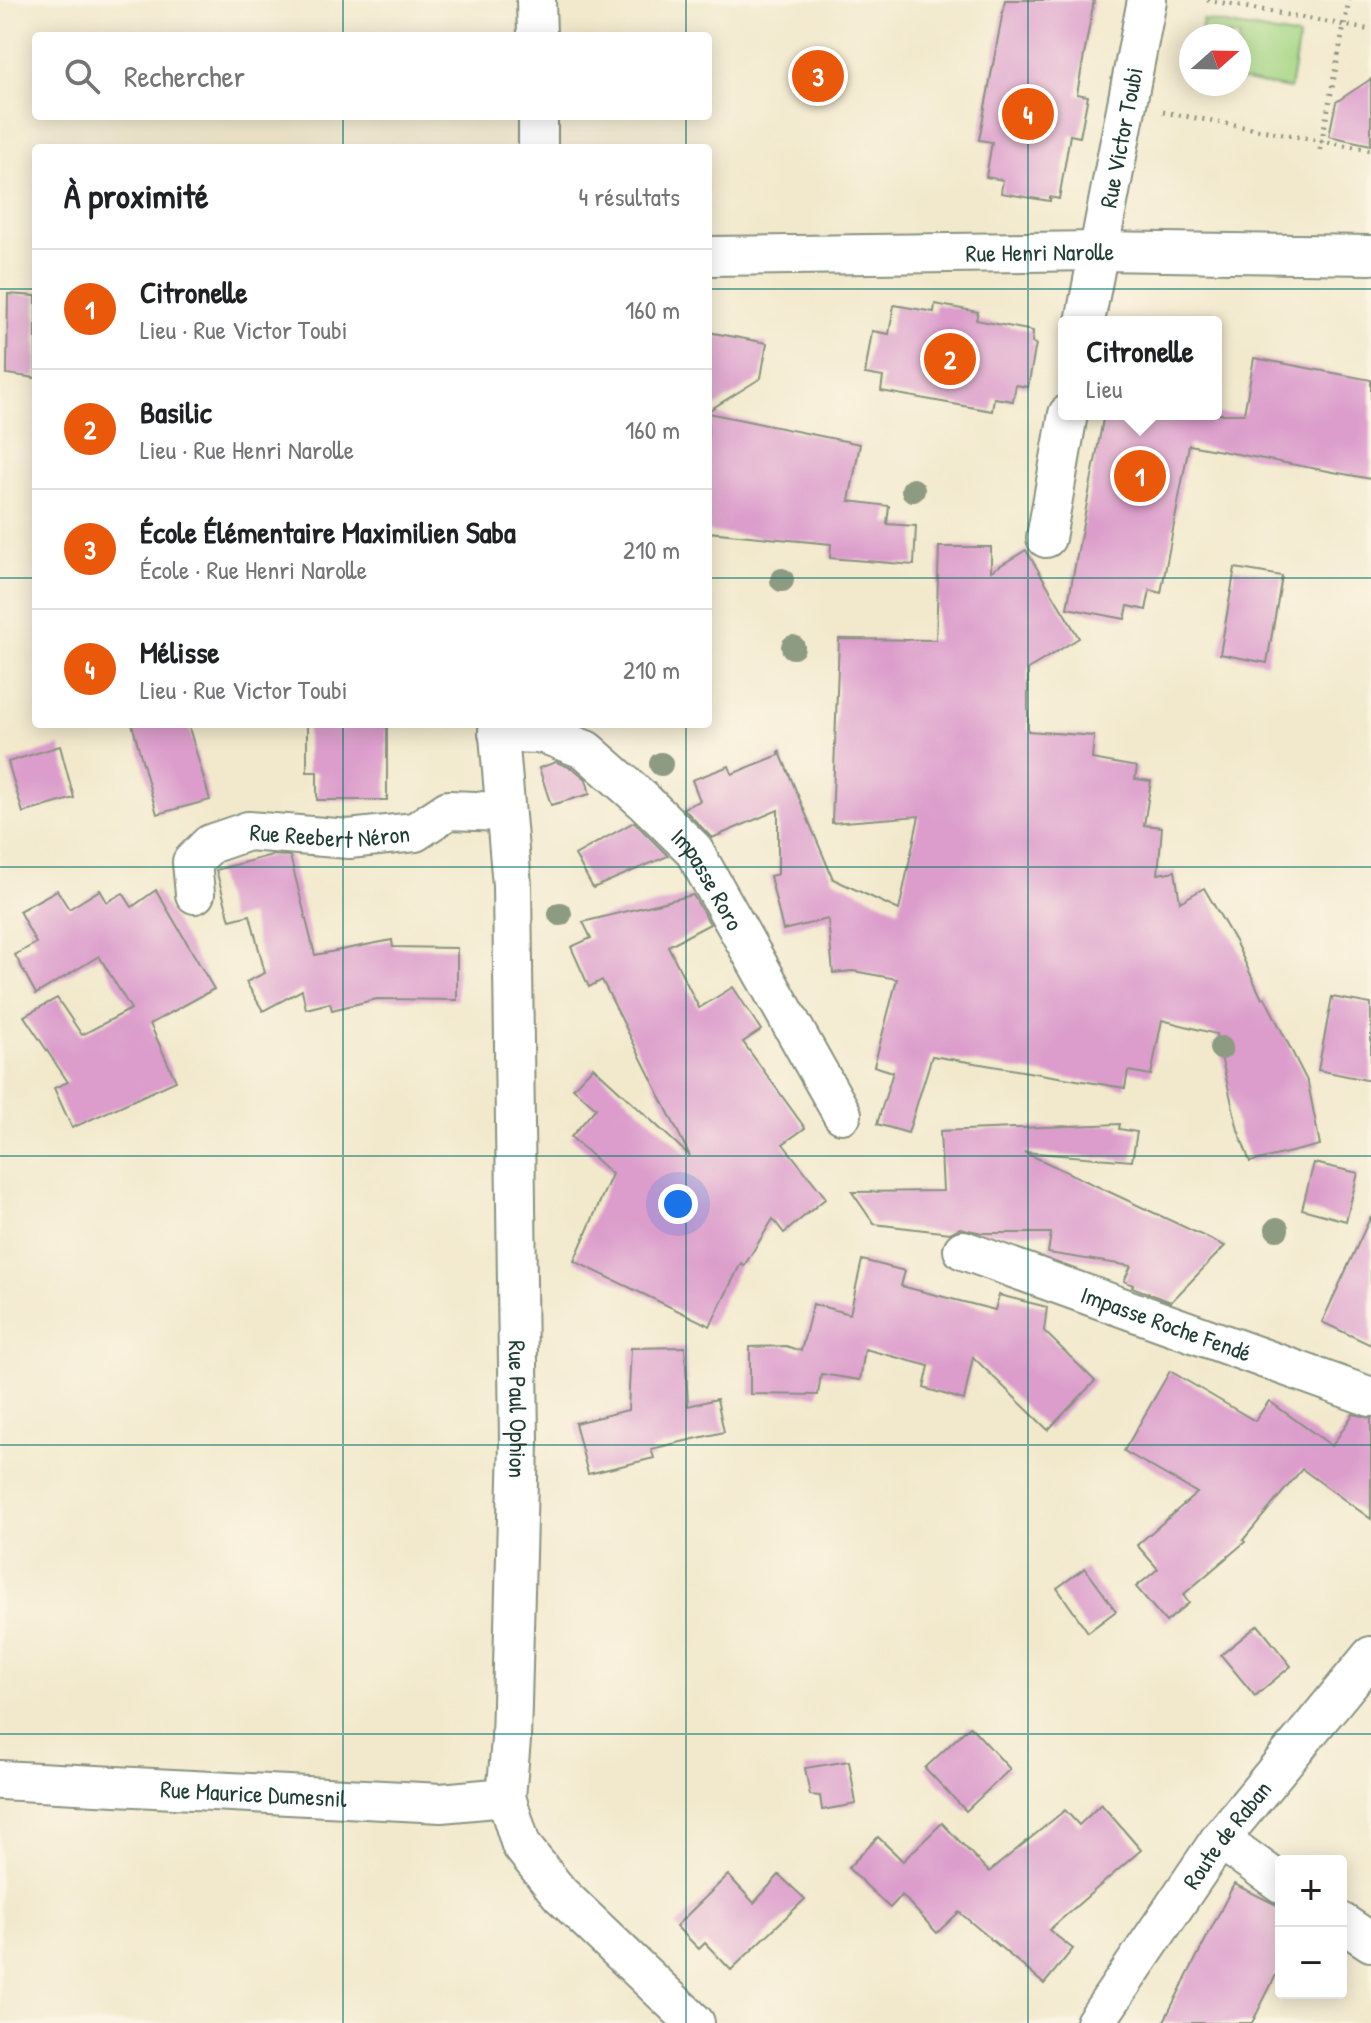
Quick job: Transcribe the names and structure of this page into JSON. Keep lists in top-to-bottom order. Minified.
{"streets":{"street":["Rue Victor Toubi","Rue Henri Narolle","Rue Reebert Néron","Impasse Roro","Impasse Roche Fendé","Rue Paul Ophion","Rue Maurice Dumesnil","Route de Raban"]},"crossings":[["Rue Victor Toubi","Rue Henri Narolle"],["Rue Reebert Néron","Rue Paul Ophion"],["Impasse Roro","Rue Paul Ophion"],["Rue Paul Ophion","Rue Maurice Dumesnil"]],"north":"right","page":{"search":"Rechercher","pins":["3","4","2","1"],"heading":["À proximité","4 résultats"],"list":[{"mark":"1","name":"Citronelle","note":"Lieu · Rue Victor Toubi","value":"160 m"},{"mark":"2","name":"Basilic","note":"Lieu · Rue Henri Narolle","value":"160 m"},{"mark":"3","name":"École Élémentaire Maximilien Saba","note":"École · Rue Henri Narolle","value":"210 m"},{"mark":"4","name":"Mélisse","note":"Lieu · Rue Victor Toubi","value":"210 m"}],"popup":["Citronelle","Lieu"],"map_buttons":["+","−"]}}
